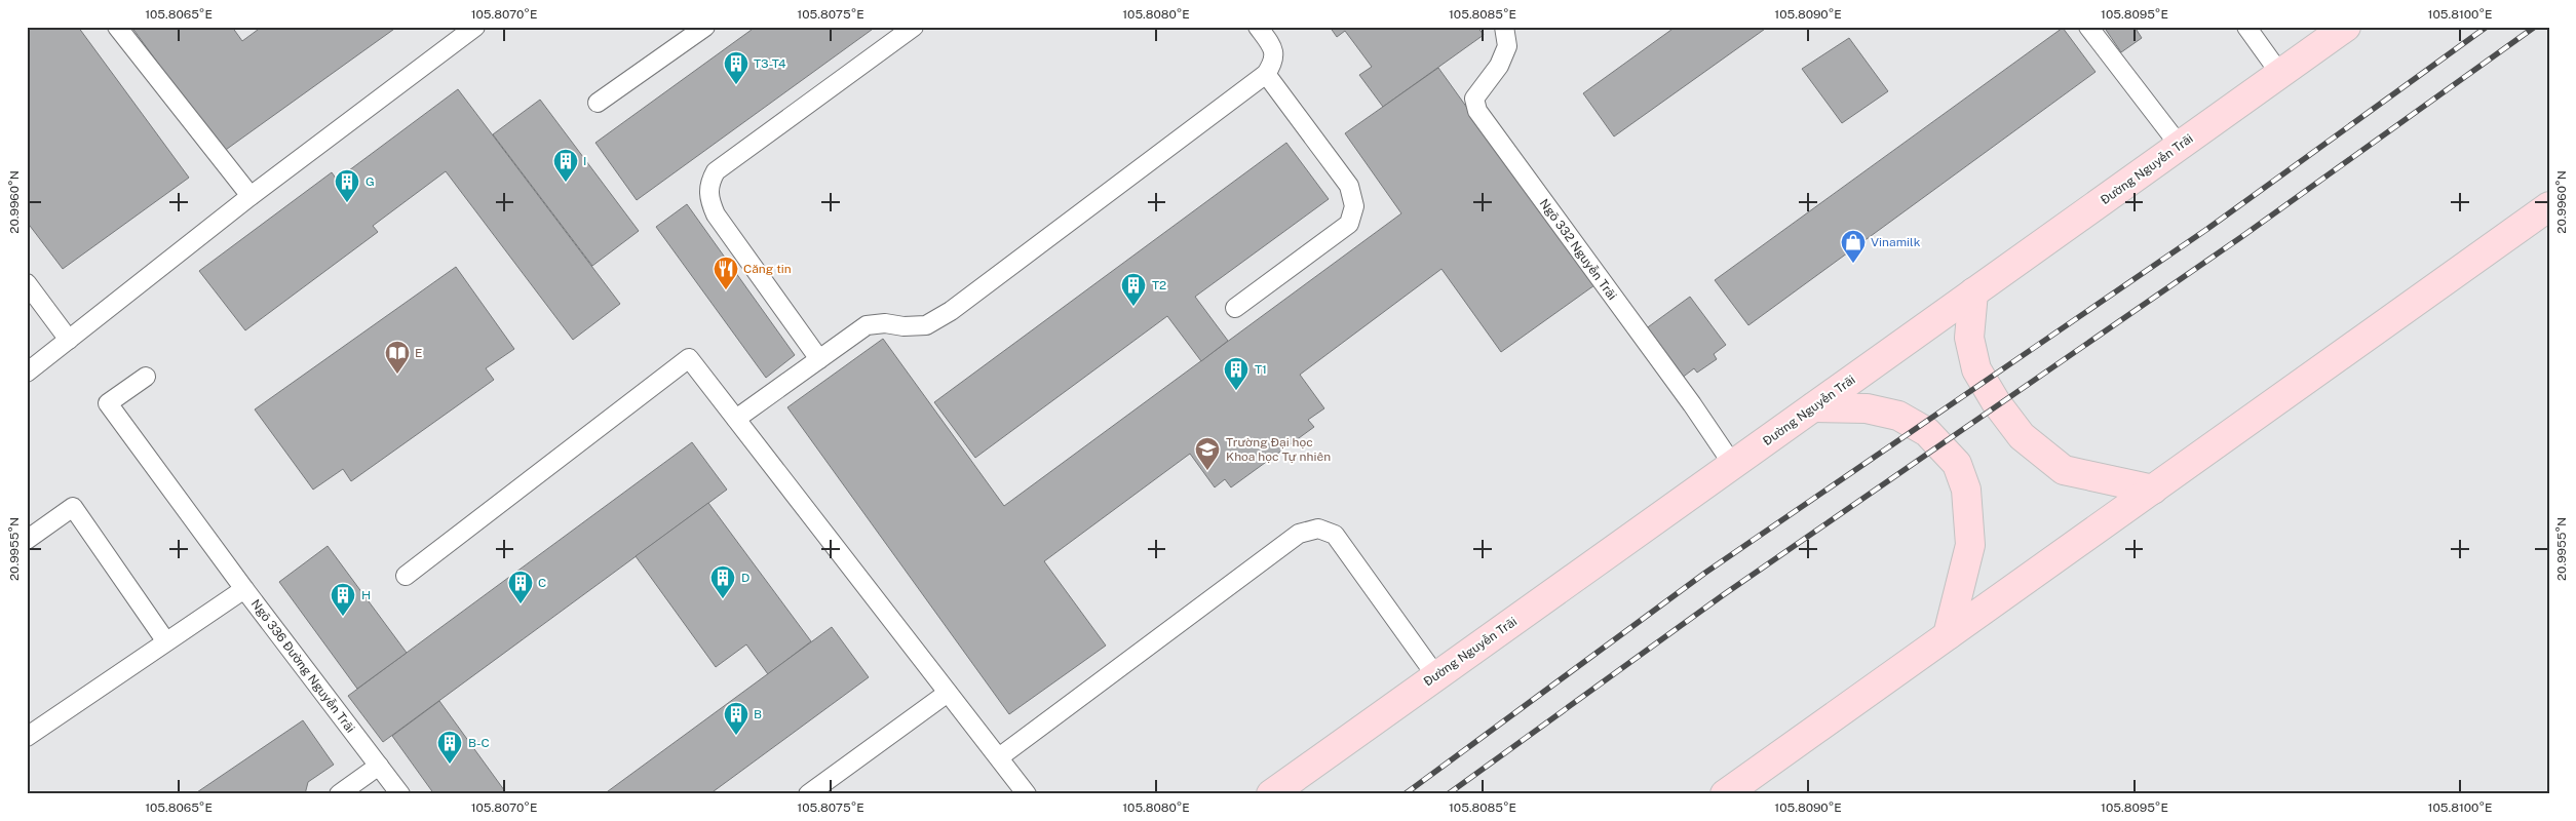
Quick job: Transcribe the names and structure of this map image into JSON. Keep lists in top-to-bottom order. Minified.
{"streets":{"main road":["Đường Nguyễn Trãi"],"lane":["Ngõ 332 Nguyễn Trãi","Ngõ 336 Đường Nguyễn Trãi"]},"crossings":[["Đường Nguyễn Trãi","Ngõ 332 Nguyễn Trãi"]],"places":{"building":["T3-T4","I","G","T2","T1","D","C","H","B","B-C"],"shop":["Vinamilk"],"restaurant":["Căng tin"],"library":["E"],"school or university":["Trường Đại học Khoa học Tự nhiên"]},"coordinates":["105.8065°E","105.8070°E","105.8075°E","105.8080°E","105.8085°E","105.8090°E","105.8095°E","105.8100°E","20.9960°N","20.9955°N"]}
